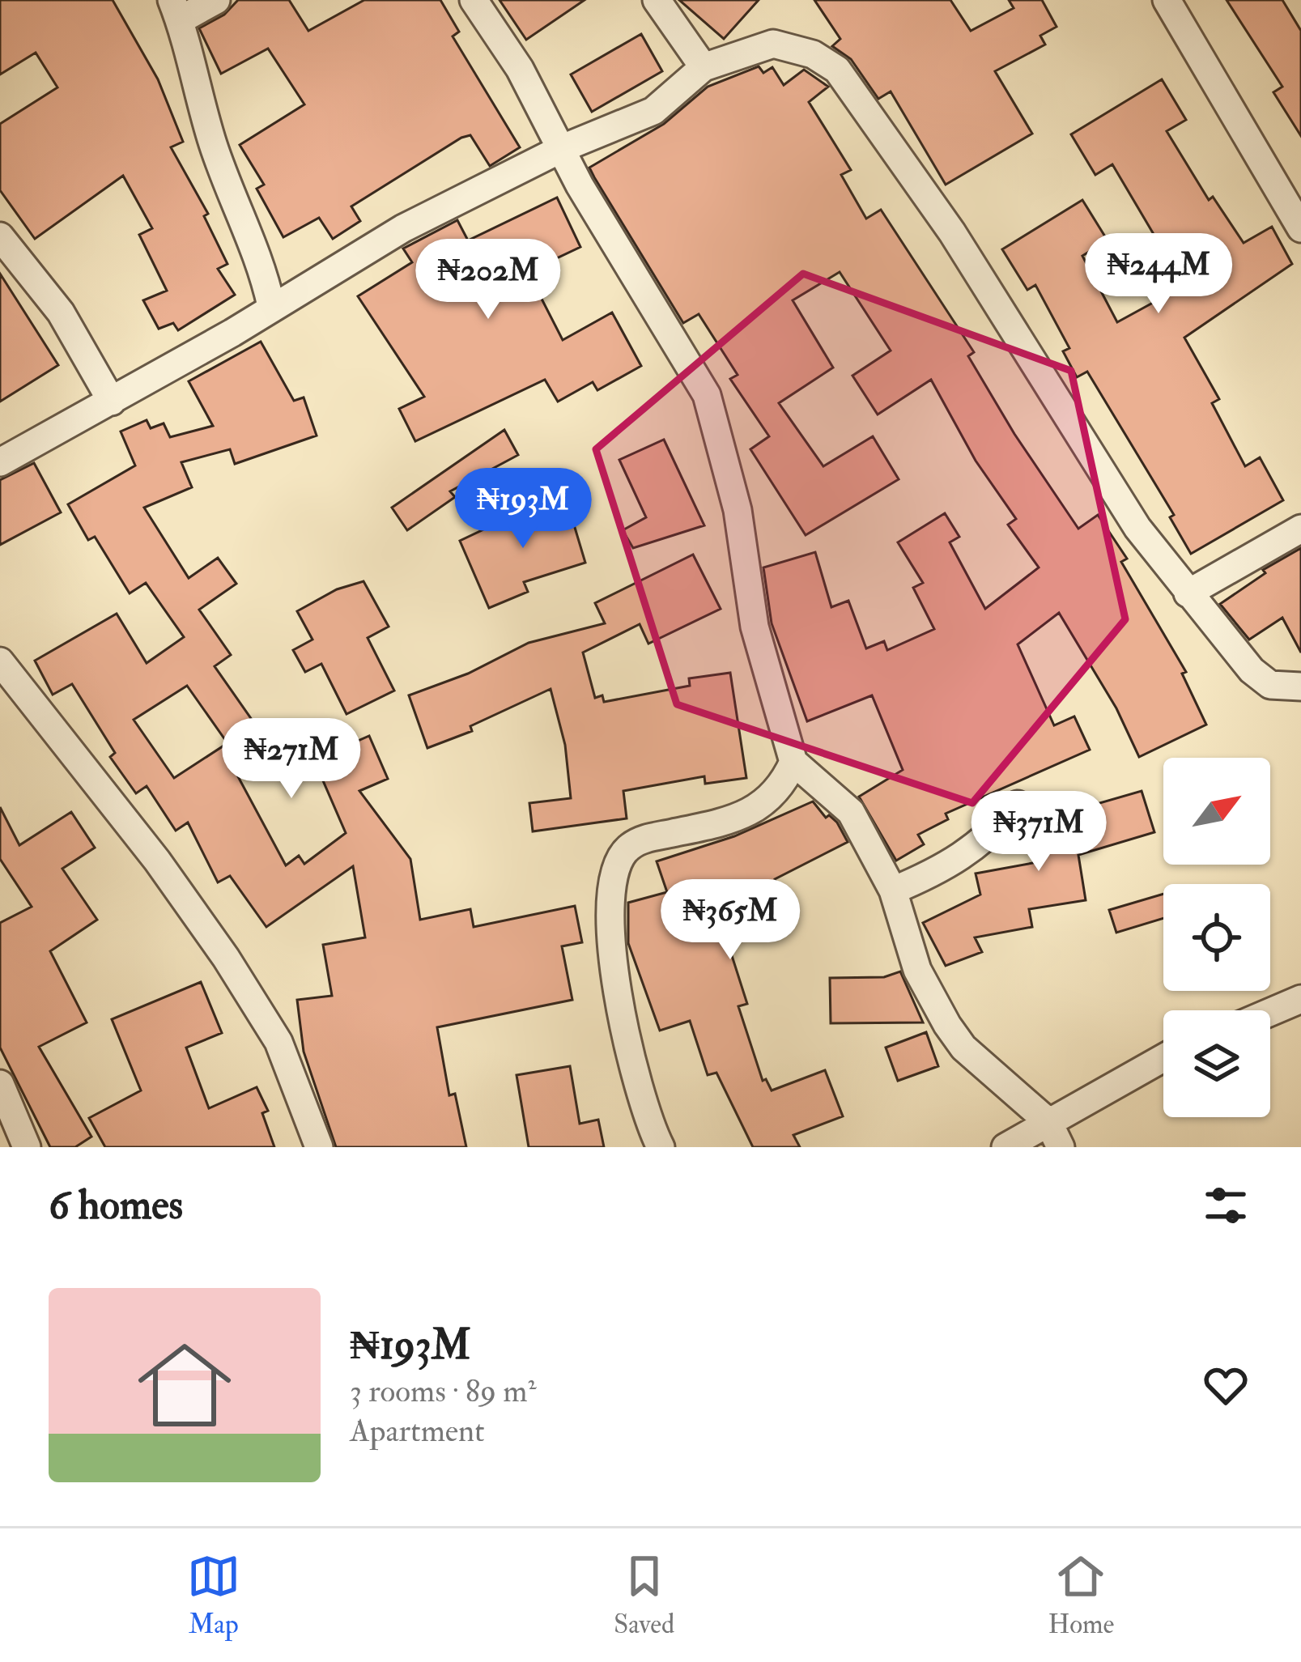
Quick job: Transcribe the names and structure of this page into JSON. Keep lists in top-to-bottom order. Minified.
{"north":"top right","page":{"price":["₦244M","₦202M","₦193M","₦271M","₦371M","₦365M"],"heading":"6 homes","list":[{"name":"₦193M","note":"3 rooms · 89 m² · Apartment"}],"tabs":["Map","Saved","Home"]}}
